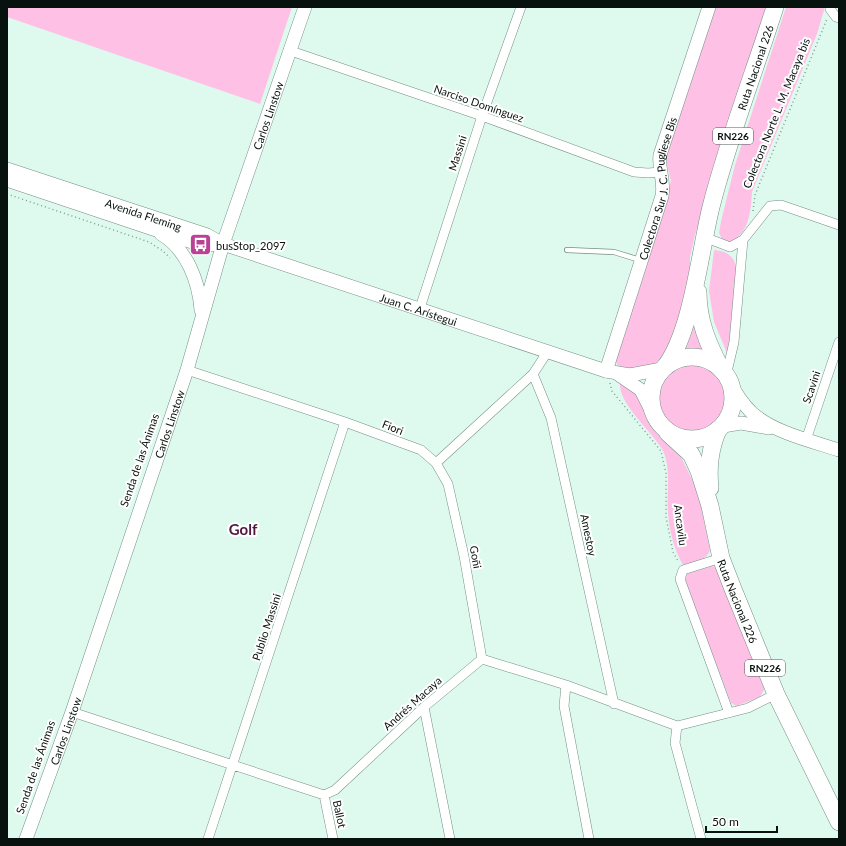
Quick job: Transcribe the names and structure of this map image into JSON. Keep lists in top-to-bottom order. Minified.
{"streets":{"highway":["Ruta Nacional 226","RN226"],"main road":["Carlos Linstow","Colectora Sur J. C. Pugliese Bis","Avenida Fleming","Juan C. Arístegui"],"street":["Narciso Domínguez","Massini","Scavini","Fiori","Amestoy","Goñi","Publio Massini","Andrés Macaya","Ballot"],"path":["Colectora Norte L. M. Macaya bis","Ancavilu"]},"crossings":[["Ruta Nacional 226","Juan C. Arístegui"],["Narciso Domínguez","Carlos Linstow"],["Narciso Domínguez","Massini"],["Narciso Domínguez","Colectora Sur J. C. Pugliese Bis"],["Carlos Linstow","Avenida Fleming"],["Carlos Linstow","Juan C. Arístegui"],["Carlos Linstow","Fiori"],["Massini","Juan C. Arístegui"],["Colectora Sur J. C. Pugliese Bis","Juan C. Arístegui"],["Colectora Sur J. C. Pugliese Bis","Ancavilu"],["Avenida Fleming","Juan C. Arístegui"],["Juan C. Arístegui","Ancavilu"],["Fiori","Goñi"],["Fiori","Publio Massini"],["Goñi","Andrés Macaya"],["Andrés Macaya","Ballot"]],"districts":["Golf"],"places":{"bus stop":["busStop_2097"]},"scale_bar":"50 m"}
